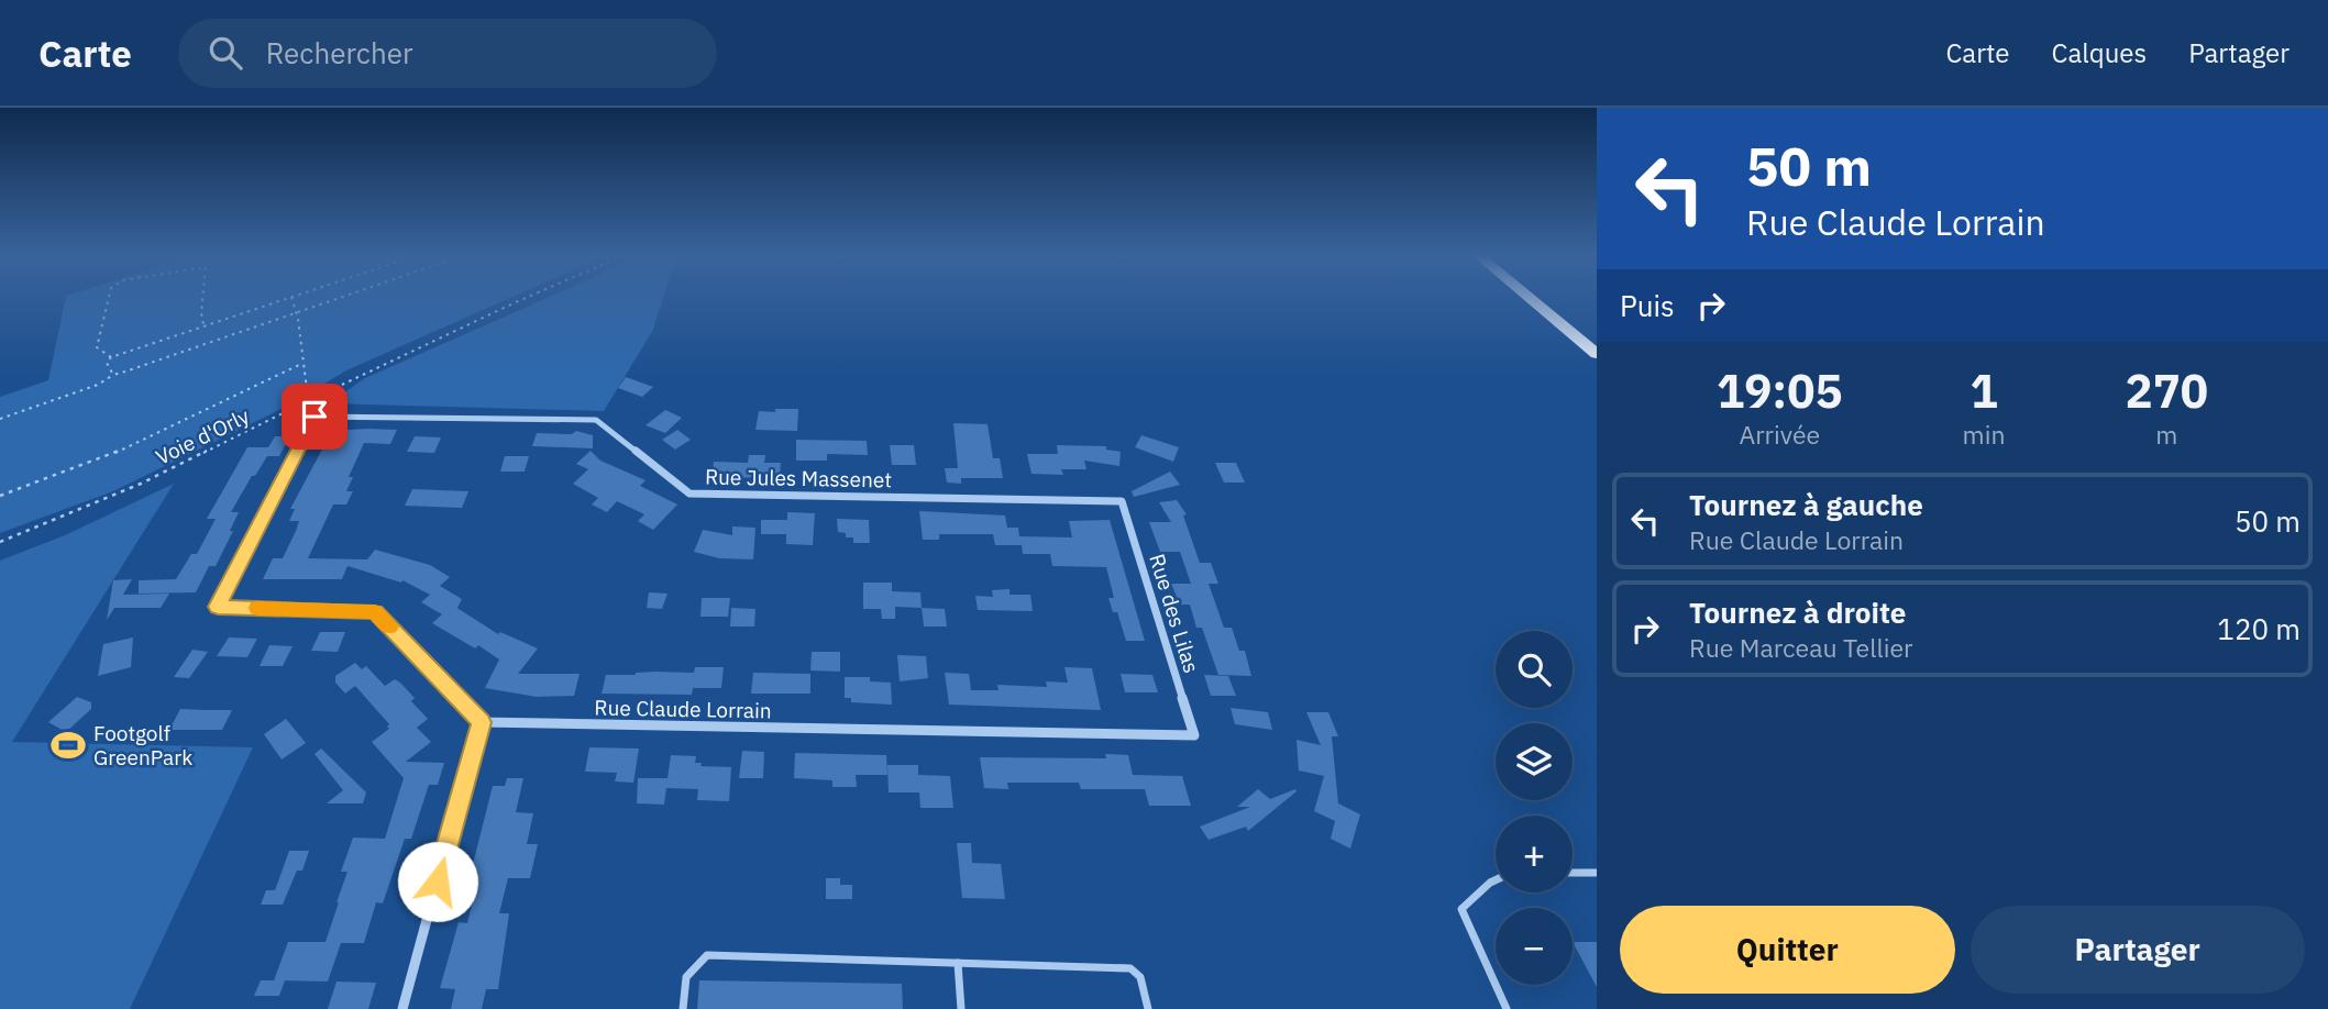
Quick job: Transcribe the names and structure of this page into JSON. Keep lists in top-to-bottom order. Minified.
{"streets":{"street":["Rue Jules Massenet","Rue des Lilas","Rue Claude Lorrain"],"path":["Voie d'Orly"]},"crossings":[["Rue Jules Massenet","Rue des Lilas"],["Rue des Lilas","Rue Claude Lorrain"]],"places":{"sports":["Footgolf GreenPark"]},"page":{"header":"Carte","search":"Rechercher","nav":["Carte","Calques","Partager"],"turn":["50 m","Rue Claude Lorrain"],"then":"Puis","eta":["19:05","Arrivée","1","min","270","m"],"list":[{"name":"Tournez à gauche","note":"Rue Claude Lorrain","value":"50 m"},{"name":"Tournez à droite","note":"Rue Marceau Tellier","value":"120 m"}],"map_buttons":["+","−"],"buttons":["Quitter","Partager"]}}
